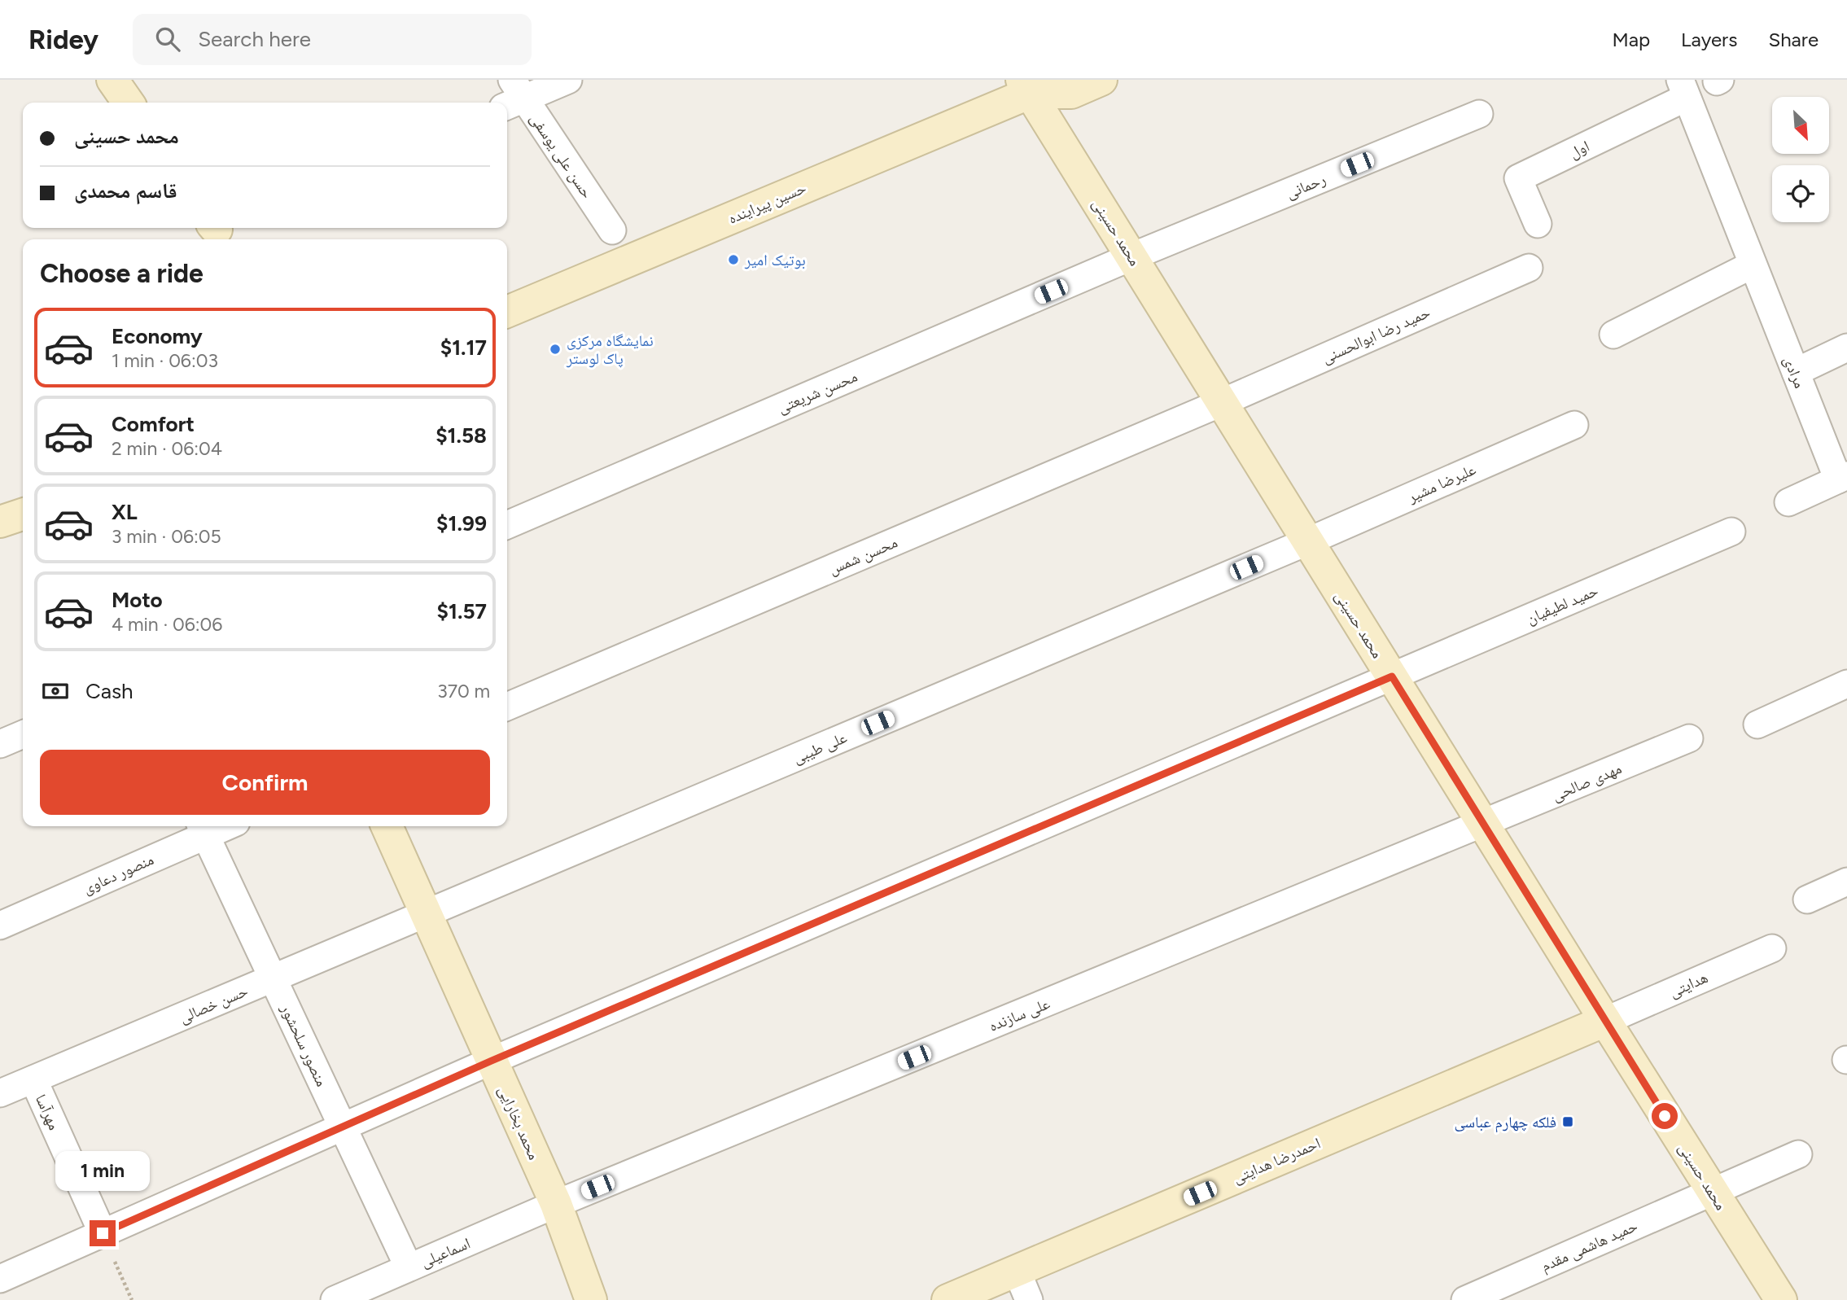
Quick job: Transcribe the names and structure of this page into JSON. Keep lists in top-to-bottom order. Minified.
{"streets":{"street":["اول","حسن علی یوسفی","رحمانی","حسین پیراینده","محمد حسینی","حمید رضا ابوالحسنی","مرادی","محسن شریعتی","علیرضا مشیر","محسن شمس","حمید لطیفیان","علی طیبی","مهدی صالحی","منصور دعاوی","هدایتی","حسن خصالی","علی سازنده","منصور سلحشور","مهرآسا","محمد بخارایی","احمدرضا هدایتی","حمید هاشمی مقدم","اسماعیلی"]},"crossings":[["اول","مرادی"],["رحمانی","محمد حسینی"],["رحمانی","محسن شریعتی"],["حسین پیراینده","محمد حسینی"],["محمد حسینی","حمید رضا ابوالحسنی"],["محمد حسینی","محسن شریعتی"],["محمد حسینی","علیرضا مشیر"],["محمد حسینی","محسن شمس"],["محمد حسینی","حمید لطیفیان"],["محمد حسینی","علی طیبی"],["محمد حسینی","مهدی صالحی"],["محمد حسینی","هدایتی"],["محمد حسینی","علی سازنده"],["محمد حسینی","احمدرضا هدایتی"],["محمد حسینی","حمید هاشمی مقدم"],["حمید رضا ابوالحسنی","محسن شمس"],["علیرضا مشیر","علی طیبی"],["حمید لطیفیان","منصور سلحشور"],["حمید لطیفیان","مهرآسا"],["حمید لطیفیان","محمد بخارایی"],["علی طیبی","حسن خصالی"],["علی طیبی","محمد بخارایی"],["مهدی صالحی","علی سازنده"],["منصور دعاوی","منصور سلحشور"],["هدایتی","احمدرضا هدایتی"],["حسن خصالی","منصور سلحشور"],["حسن خصالی","مهرآسا"],["حسن خصالی","محمد بخارایی"],["علی سازنده","محمد بخارایی"],["علی سازنده","اسماعیلی"],["منصور سلحشور","اسماعیلی"],["محمد بخارایی","اسماعیلی"]],"places":{"other":["بوتیک امیر","نمایشگاه مرکزی پاک لوستر"],"transit":["فلکه چهارم عباسی"]},"north":"bottom right","page":{"header":"Ridey","search":"Search here","nav":["Map","Layers","Share"],"banner":["محمد حسینی","قاسم محمدی"],"heading":"Choose a ride","list":[{"name":"Economy","note":"1 min · 06:03","value":"$1.17"},{"name":"Comfort","note":"2 min · 06:04","value":"$1.58"},{"name":"XL","note":"3 min · 06:05","value":"$1.99"},{"name":"Moto","note":"4 min · 06:06","value":"$1.57"}],"pay":["Cash","370 m"],"buttons":"Confirm","bubble":"1 min"}}
